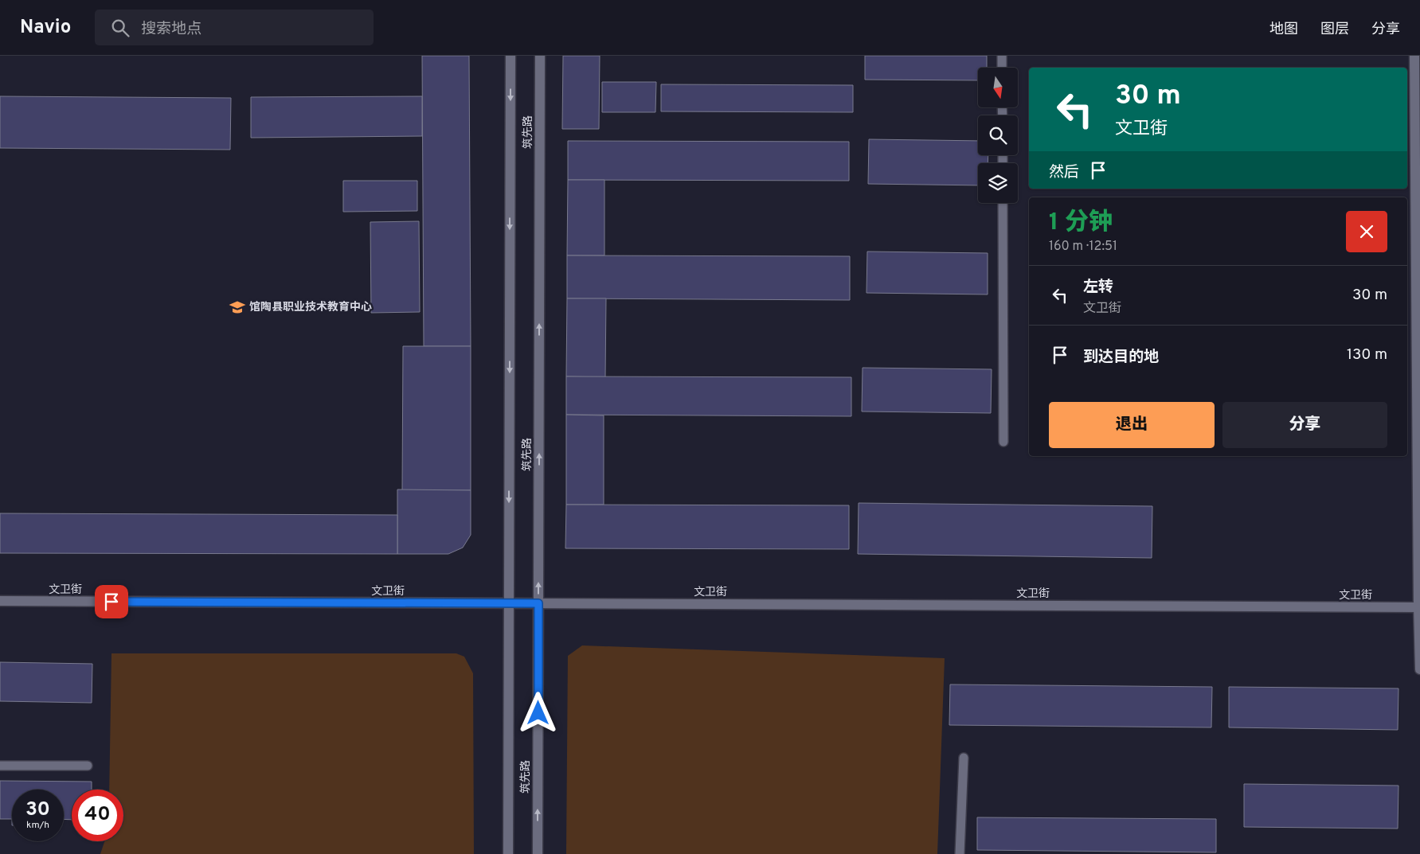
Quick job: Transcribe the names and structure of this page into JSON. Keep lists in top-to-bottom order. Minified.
{"streets":{"street":["筑先路","文卫街"]},"crossings":[["筑先路","文卫街"]],"places":{"school or university":["馆陶县职业技术教育中心"]},"north":"bottom","page":{"header":"Navio","search":"搜索地点","nav":["地图","图层","分享"],"turn":["30 m","文卫街"],"then":"然后","heading":["1 分钟","160 m · 12:51"],"list":[{"name":"左转","note":"文卫街","value":"30 m"},{"name":"到达目的地","value":"130 m"}],"buttons":["退出","分享"],"speed":"30 km/h","limit":"40"}}
